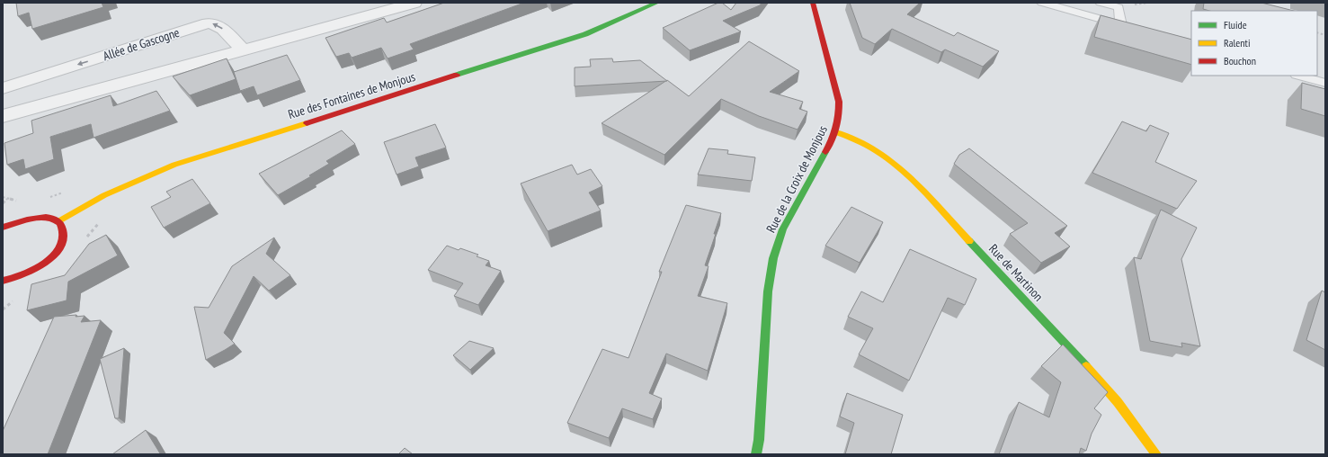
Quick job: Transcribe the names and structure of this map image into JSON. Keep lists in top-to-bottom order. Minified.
{"streets":{"street":["Allée de Gascogne","Rue des Fontaines de Monjous","Rue de la Croix de Monjous","Rue de Martinon"]},"crossings":[["Rue de la Croix de Monjous","Rue de Martinon"]],"legend":["Fluide","Ralenti","Bouchon"]}
